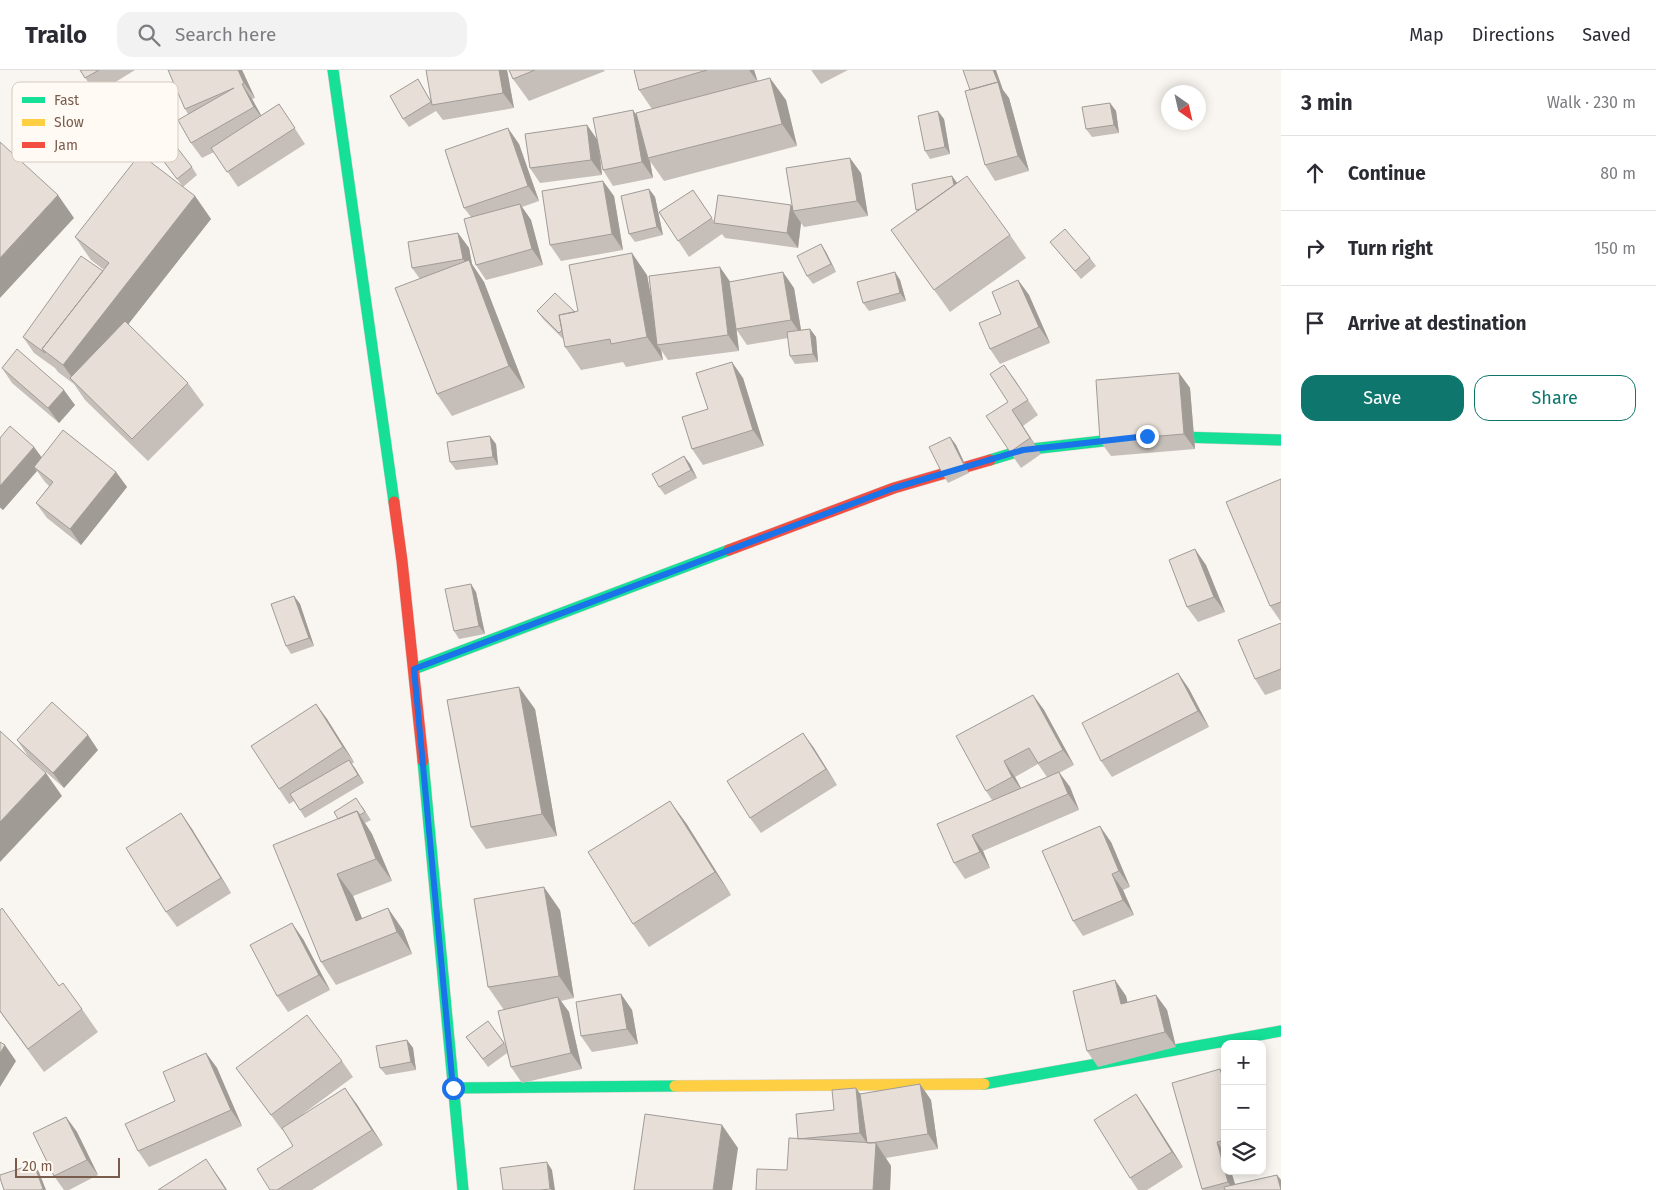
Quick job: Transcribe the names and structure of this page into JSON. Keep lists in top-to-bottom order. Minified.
{"legend":["Fast","Slow","Jam"],"scale_bar":"20 m","north":"bottom right","page":{"header":"Trailo","search":"Search here","nav":["Map","Directions","Saved"],"heading":["3 min","Walk · 230 m"],"list":[["Continue","80 m"],["Turn right","150 m"],"Arrive at destination"],"buttons":["Save","Share"],"map_buttons":["+","−"],"scale":"20 m"}}
